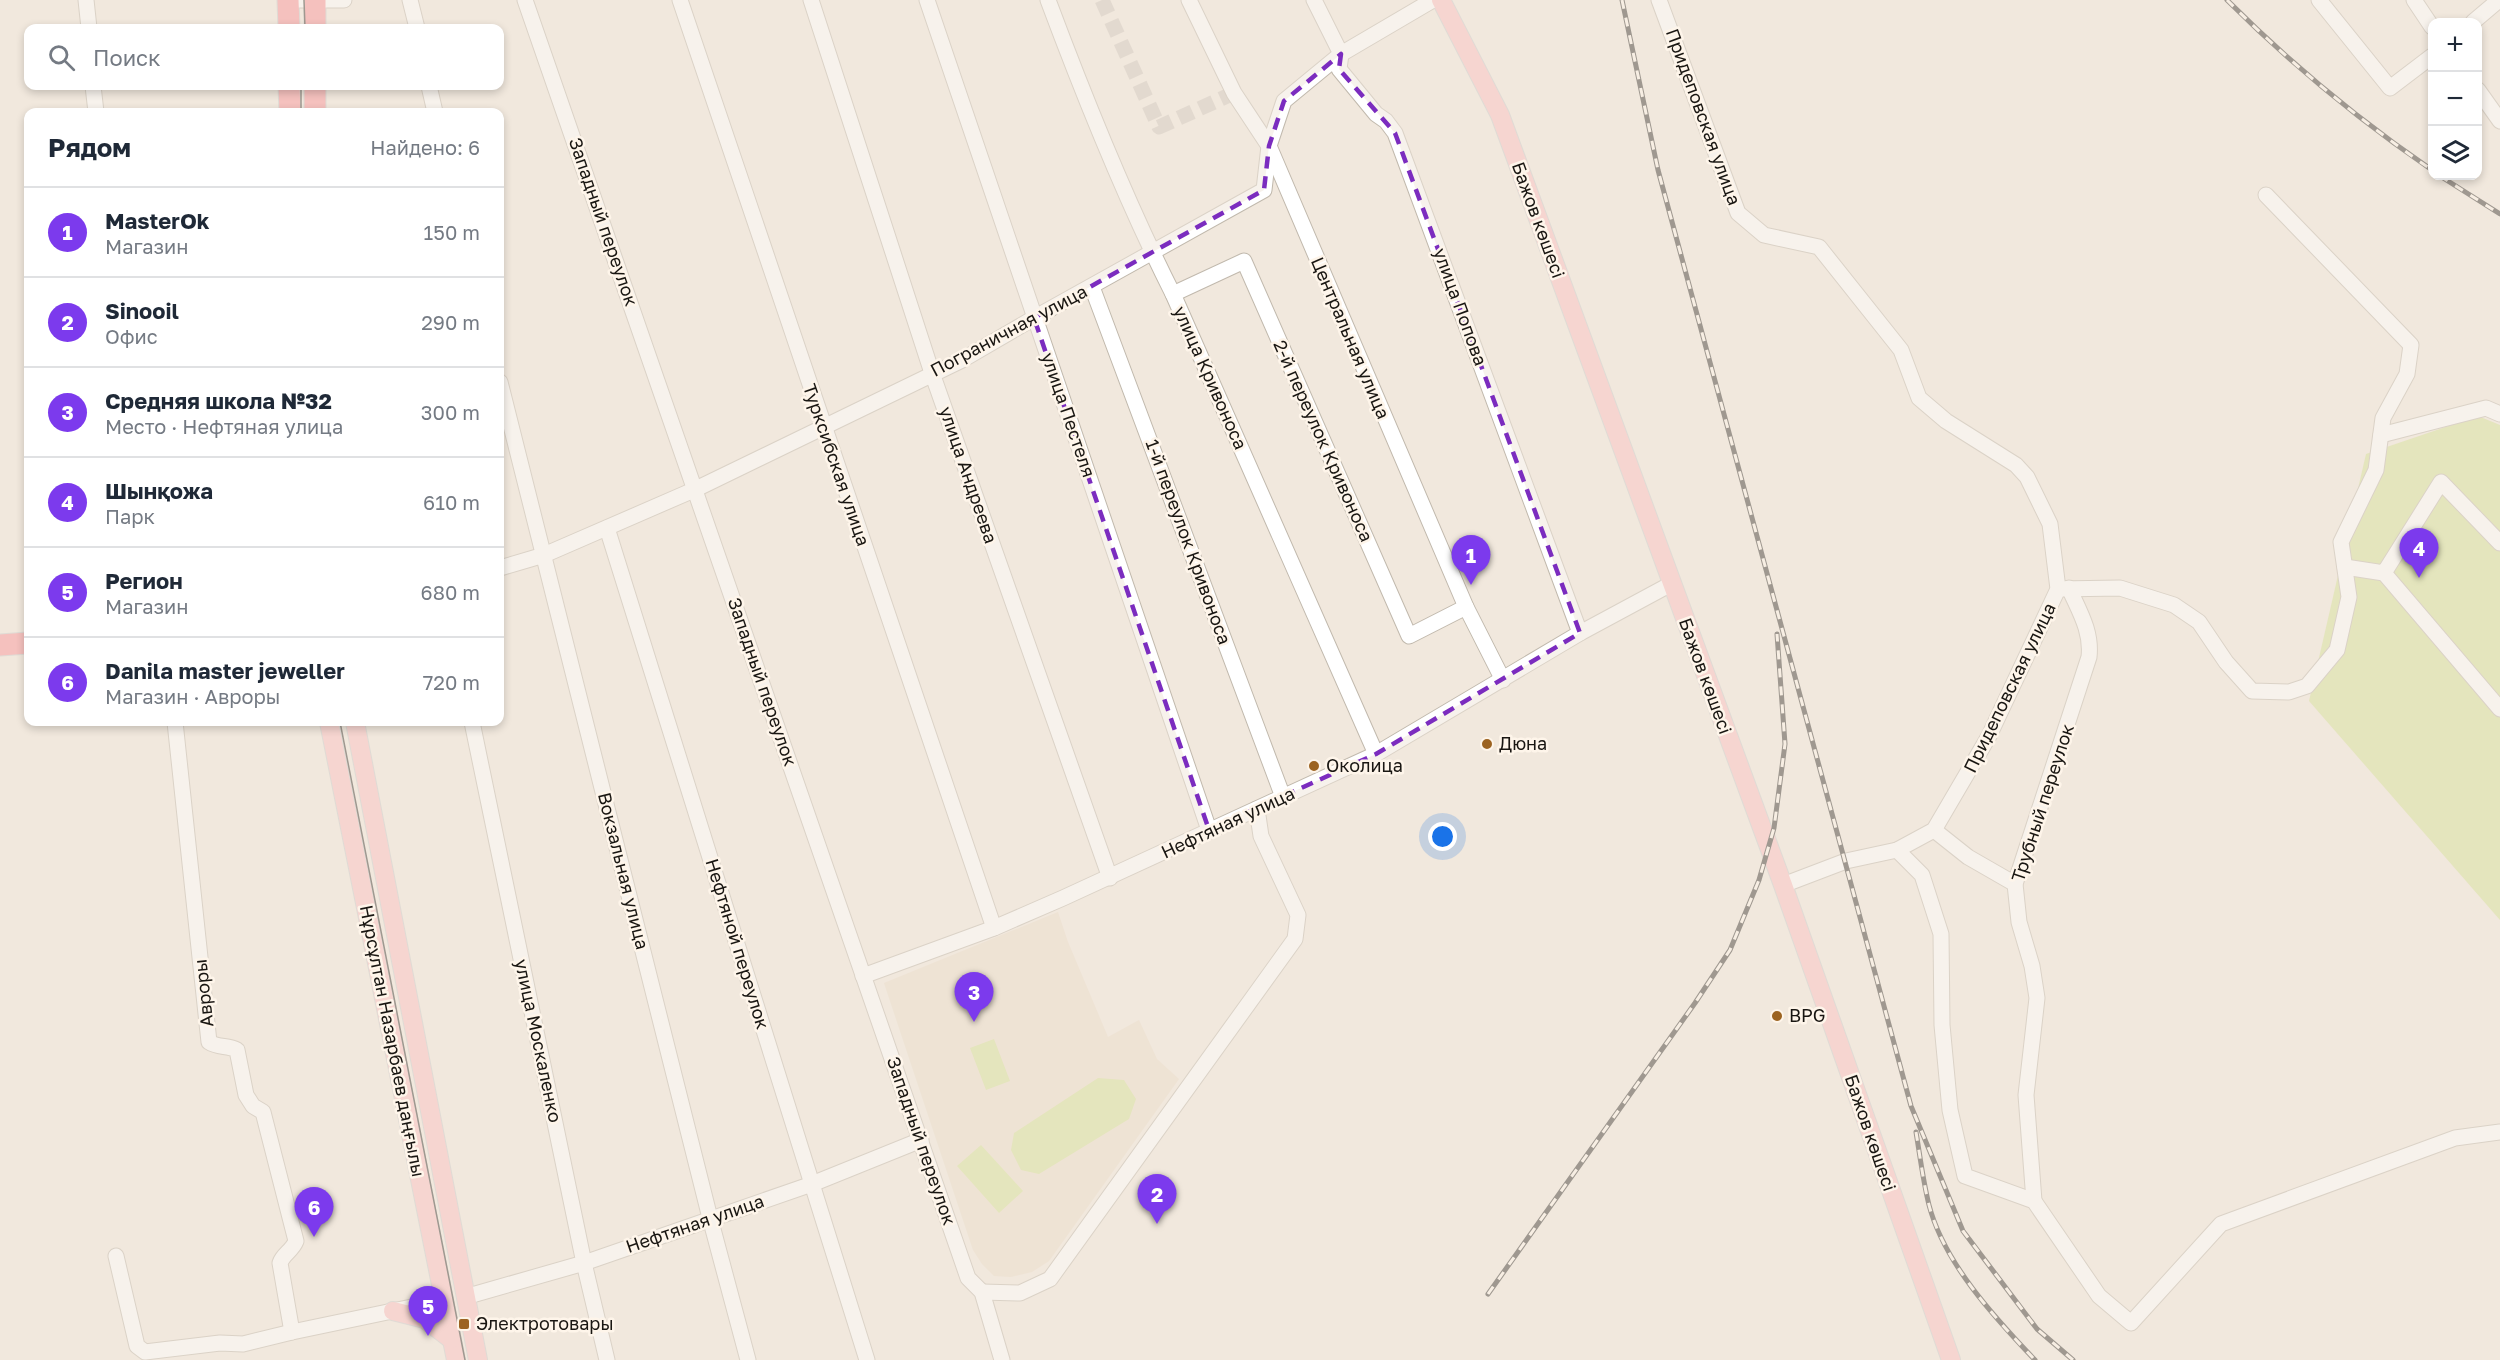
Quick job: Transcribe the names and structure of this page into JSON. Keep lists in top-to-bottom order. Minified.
{"streets":{"main road":["Бажов көшесі","Нұрсұлтан Назарбаев даңғылы"],"street":["Придеповская улица","Западный переулок","улица Попова","Пограничная улица","Центральная улица","улица Кривоноса","улица Пестеля","2-й переулок Кривоноса","Турксибская улица","улица Андреева","1-й переулок Кривоноса","Трубный переулок","Нефтяная улица","Вокзальная улица","Нефтяной переулок","Авроры","улица Москаленко"]},"crossings":[["Придеповская улица","Трубный переулок"],["Бажов көшесі","Нефтяная улица"],["Западный переулок","Пограничная улица"],["Западный переулок","Нефтяная улица"],["улица Попова","Пограничная улица"],["улица Попова","Нефтяная улица"],["Пограничная улица","Центральная улица"],["Пограничная улица","улица Кривоноса"],["Пограничная улица","улица Пестеля"],["Пограничная улица","Турксибская улица"],["Пограничная улица","улица Андреева"],["Пограничная улица","1-й переулок Кривоноса"],["Пограничная улица","Вокзальная улица"],["Пограничная улица","Нефтяной переулок"],["Центральная улица","2-й переулок Кривоноса"],["Центральная улица","Нефтяная улица"],["улица Кривоноса","2-й переулок Кривоноса"],["улица Кривоноса","Нефтяная улица"],["улица Пестеля","Нефтяная улица"],["Турксибская улица","Нефтяная улица"],["улица Андреева","Нефтяная улица"],["1-й переулок Кривоноса","Нефтяная улица"],["Нефтяная улица","Вокзальная улица"],["Нефтяная улица","Нефтяной переулок"],["Нефтяная улица","Нұрсұлтан Назарбаев даңғылы"],["Нефтяная улица","улица Москаленко"]],"places":{"other":["Дюна","Околица","BPG"],"transit":["Электротовары"]},"page":{"map_buttons":["+","−"],"search":"Поиск","heading":["Рядом","Найдено: 6"],"list":[{"mark":"1","name":"MasterOk","note":"Магазин","value":"150 m"},{"mark":"2","name":"Sinooil","note":"Офис","value":"290 m"},{"mark":"3","name":"Средняя школа №32","note":"Место · Нефтяная улица","value":"300 m"},{"mark":"4","name":"Шынқожа","note":"Парк","value":"610 m"},{"mark":"5","name":"Регион","note":"Магазин","value":"680 m"},{"mark":"6","name":"Danila master jeweller","note":"Магазин · Авроры","value":"720 m"}],"pins":["4","1","3","2","6","5"]}}
